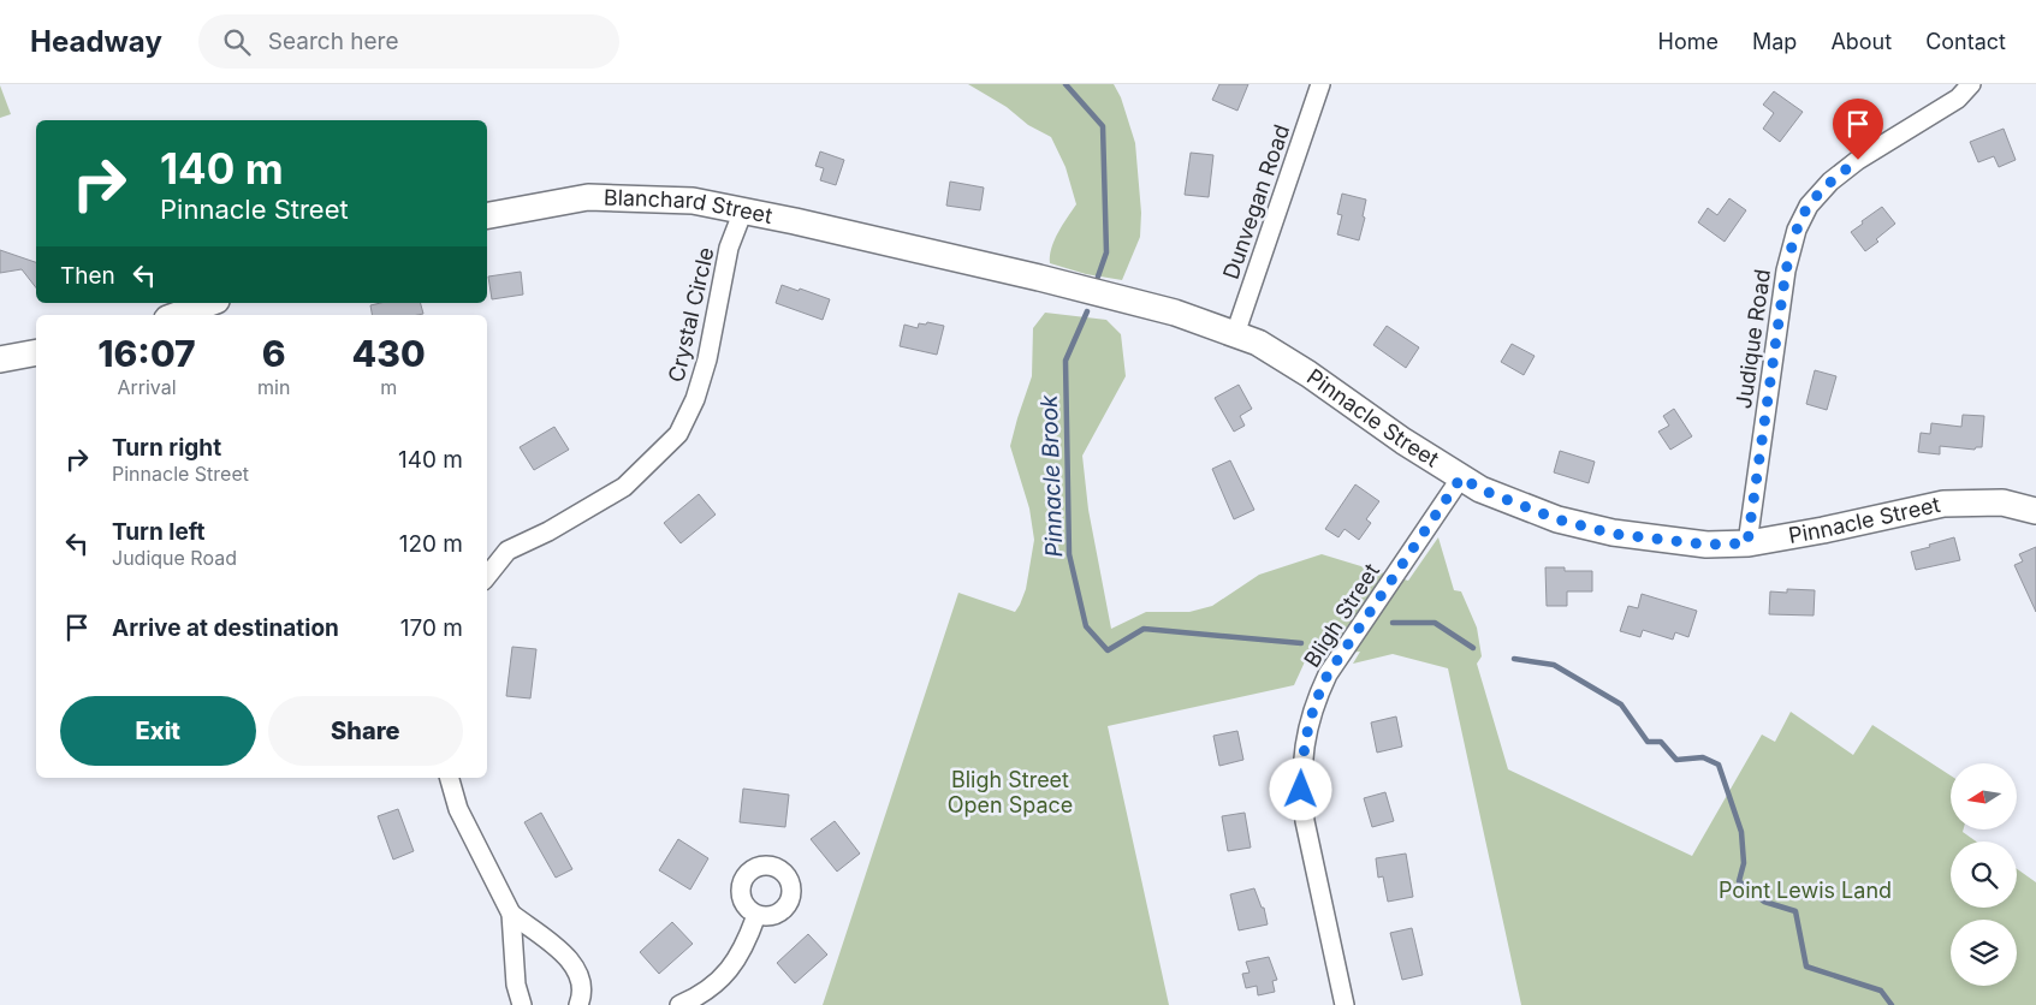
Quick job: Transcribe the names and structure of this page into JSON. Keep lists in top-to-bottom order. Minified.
{"streets":{"street":["Dunvegan Road","Blanchard Street","Crystal Circle","Judique Road","Pinnacle Street","Bligh Street"]},"crossings":[["Dunvegan Road","Pinnacle Street"],["Blanchard Street","Crystal Circle"],["Blanchard Street","Pinnacle Street"],["Judique Road","Pinnacle Street"],["Pinnacle Street","Bligh Street"]],"water":["Pinnacle Brook"],"parks":["Bligh Street Open Space","Point Lewis Land"],"north":"left","page":{"header":"Headway","search":"Search here","nav":["Home","Map","About","Contact"],"turn":["140 m","Pinnacle Street"],"then":"Then","eta":["16:07","Arrival","6","min","430","m"],"list":[{"name":"Turn right","note":"Pinnacle Street","value":"140 m"},{"name":"Turn left","note":"Judique Road","value":"120 m"},{"name":"Arrive at destination","value":"170 m"}],"buttons":["Exit","Share"]}}
